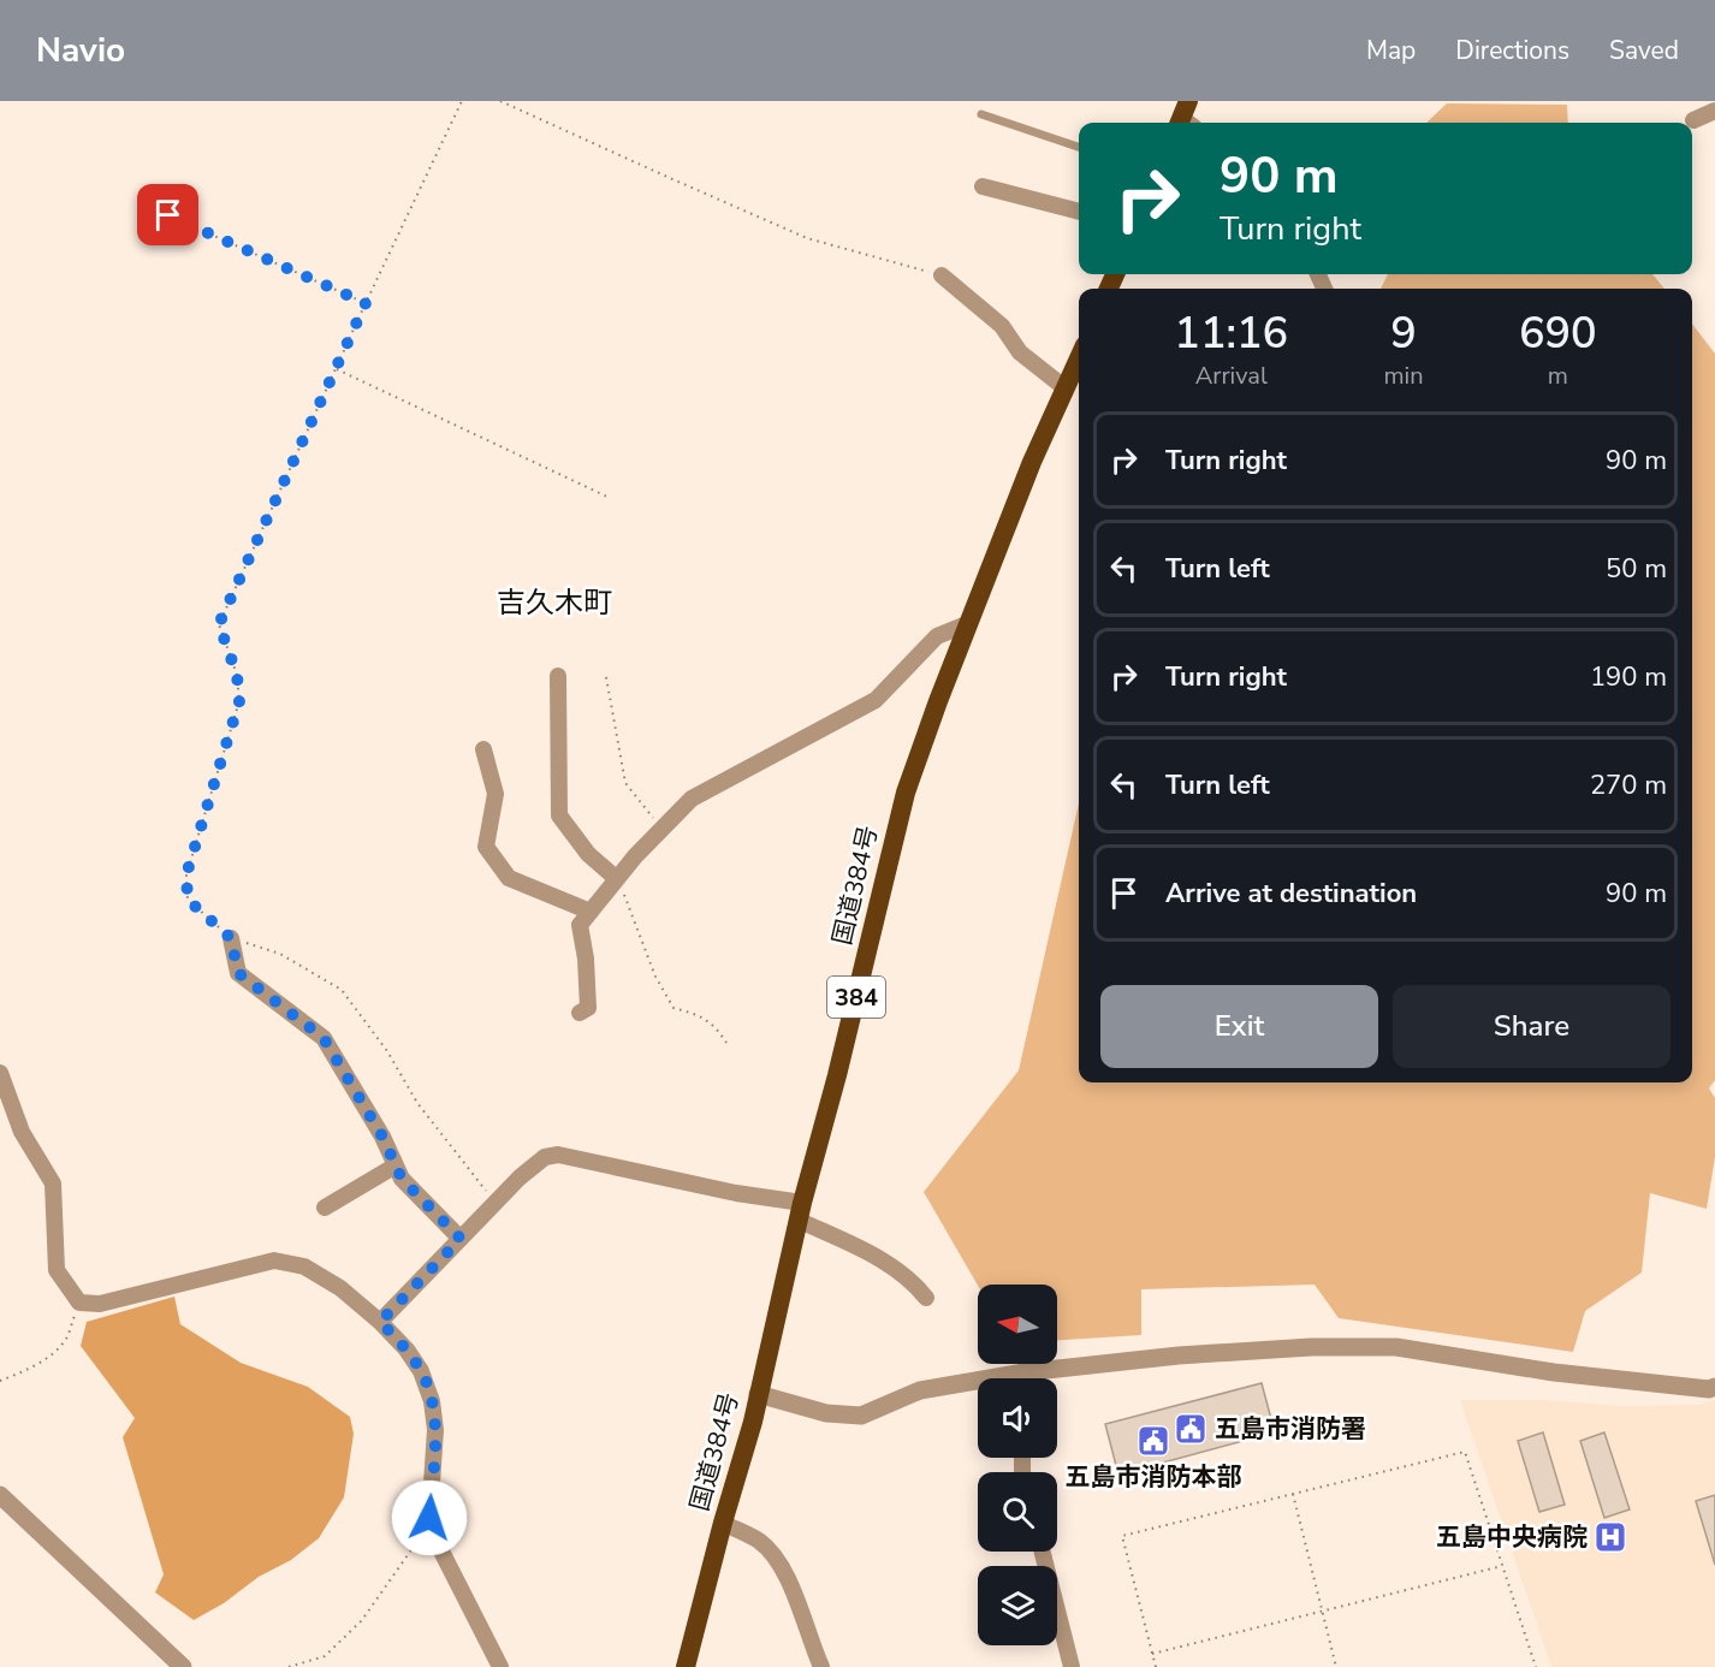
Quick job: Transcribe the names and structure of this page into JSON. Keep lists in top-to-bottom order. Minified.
{"streets":{"highway":["国道384号","384"]},"districts":["吉久木町"],"places":{"public building":["五島市消防署","五島市消防本部"],"hospital":["五島中央病院"]},"north":"left","page":{"header":"Navio","nav":["Map","Directions","Saved"],"turn":["90 m","Turn right"],"eta":["11:16","Arrival","9","min","690","m"],"list":[{"name":"Turn right","value":"90 m"},{"name":"Turn left","value":"50 m"},{"name":"Turn right","value":"190 m"},{"name":"Turn left","value":"270 m"},{"name":"Arrive at destination","value":"90 m"}],"buttons":["Exit","Share"]}}
